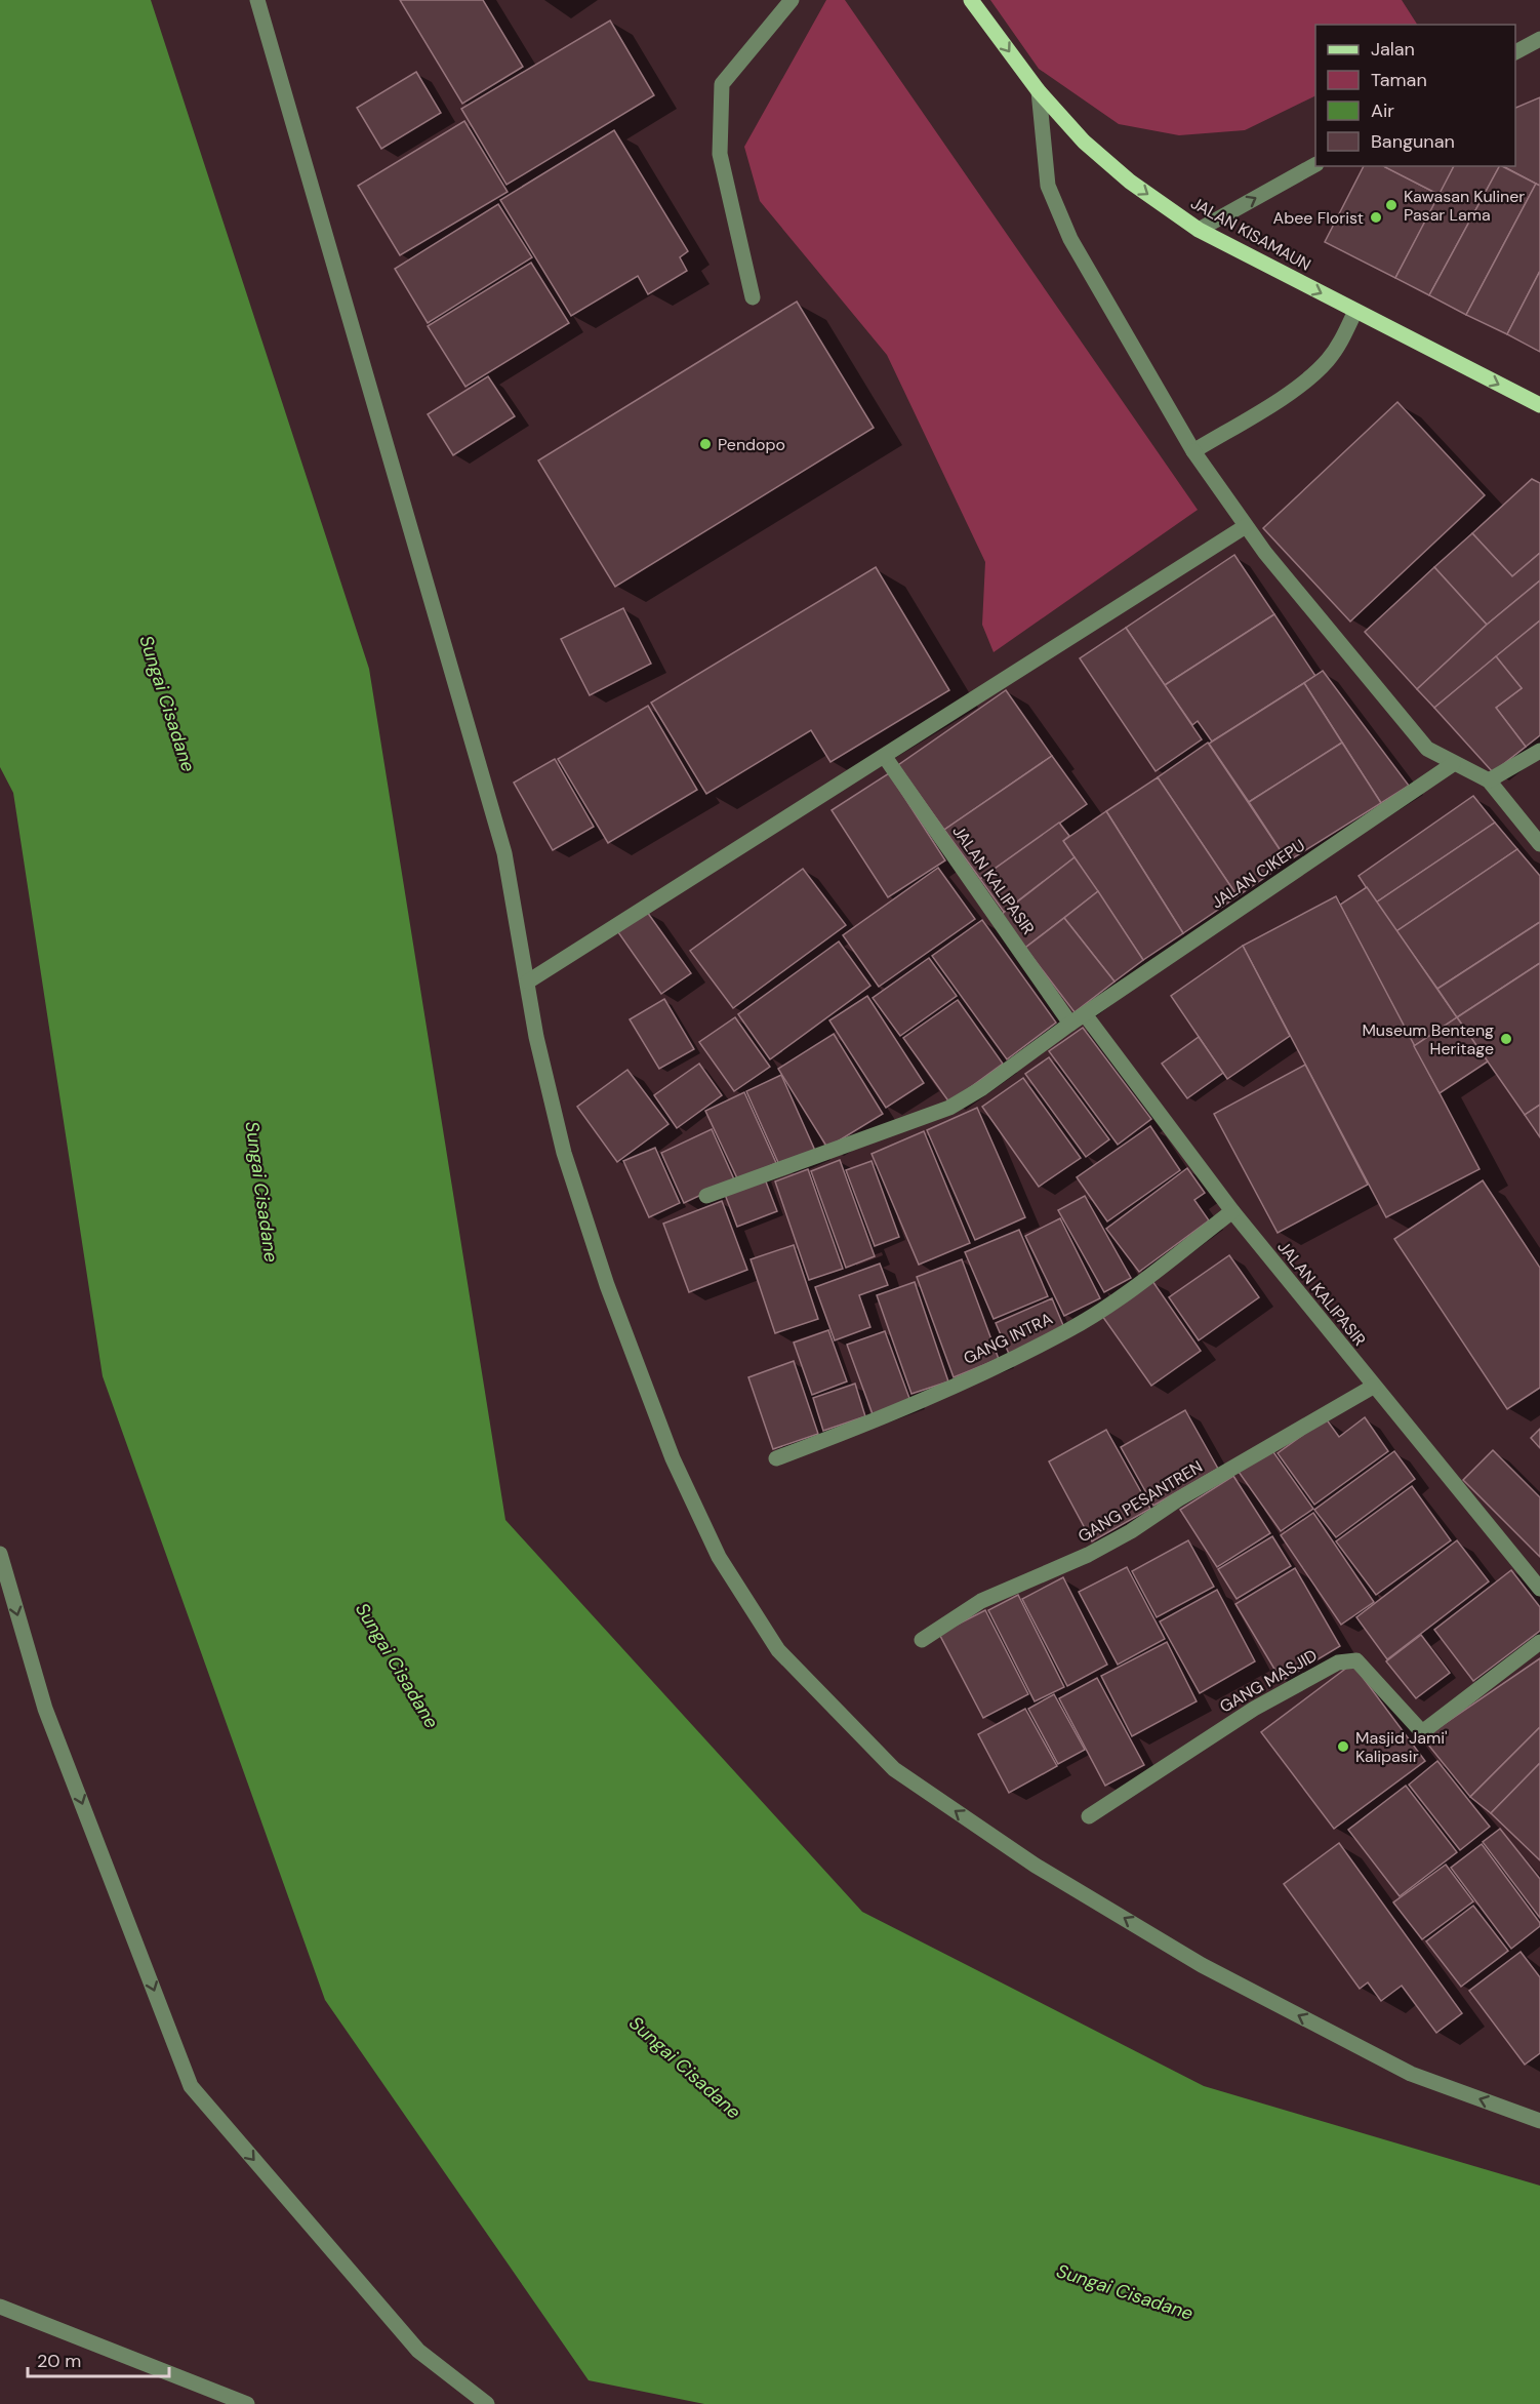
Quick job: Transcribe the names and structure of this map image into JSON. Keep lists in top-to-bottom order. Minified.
{"streets":{"main road":["JALAN KISAMAUN"],"street":["JALAN CIKEPU","JALAN KALIPASIR","GANG INTRA","GANG PESANTREN","GANG MASJID"]},"crossings":[["JALAN CIKEPU","JALAN KALIPASIR"],["JALAN KALIPASIR","GANG INTRA"],["JALAN KALIPASIR","GANG PESANTREN"]],"one_way":["JALAN KISAMAUN"],"water":["Sungai Cisadane"],"places":["Kawasan Kuliner Pasar Lama","Abee Florist","Pendopo","Museum Benteng Heritage","Masjid Jami' Kalipasir"],"legend":["Jalan","Taman","Air","Bangunan"],"scale_bar":"20 m"}
